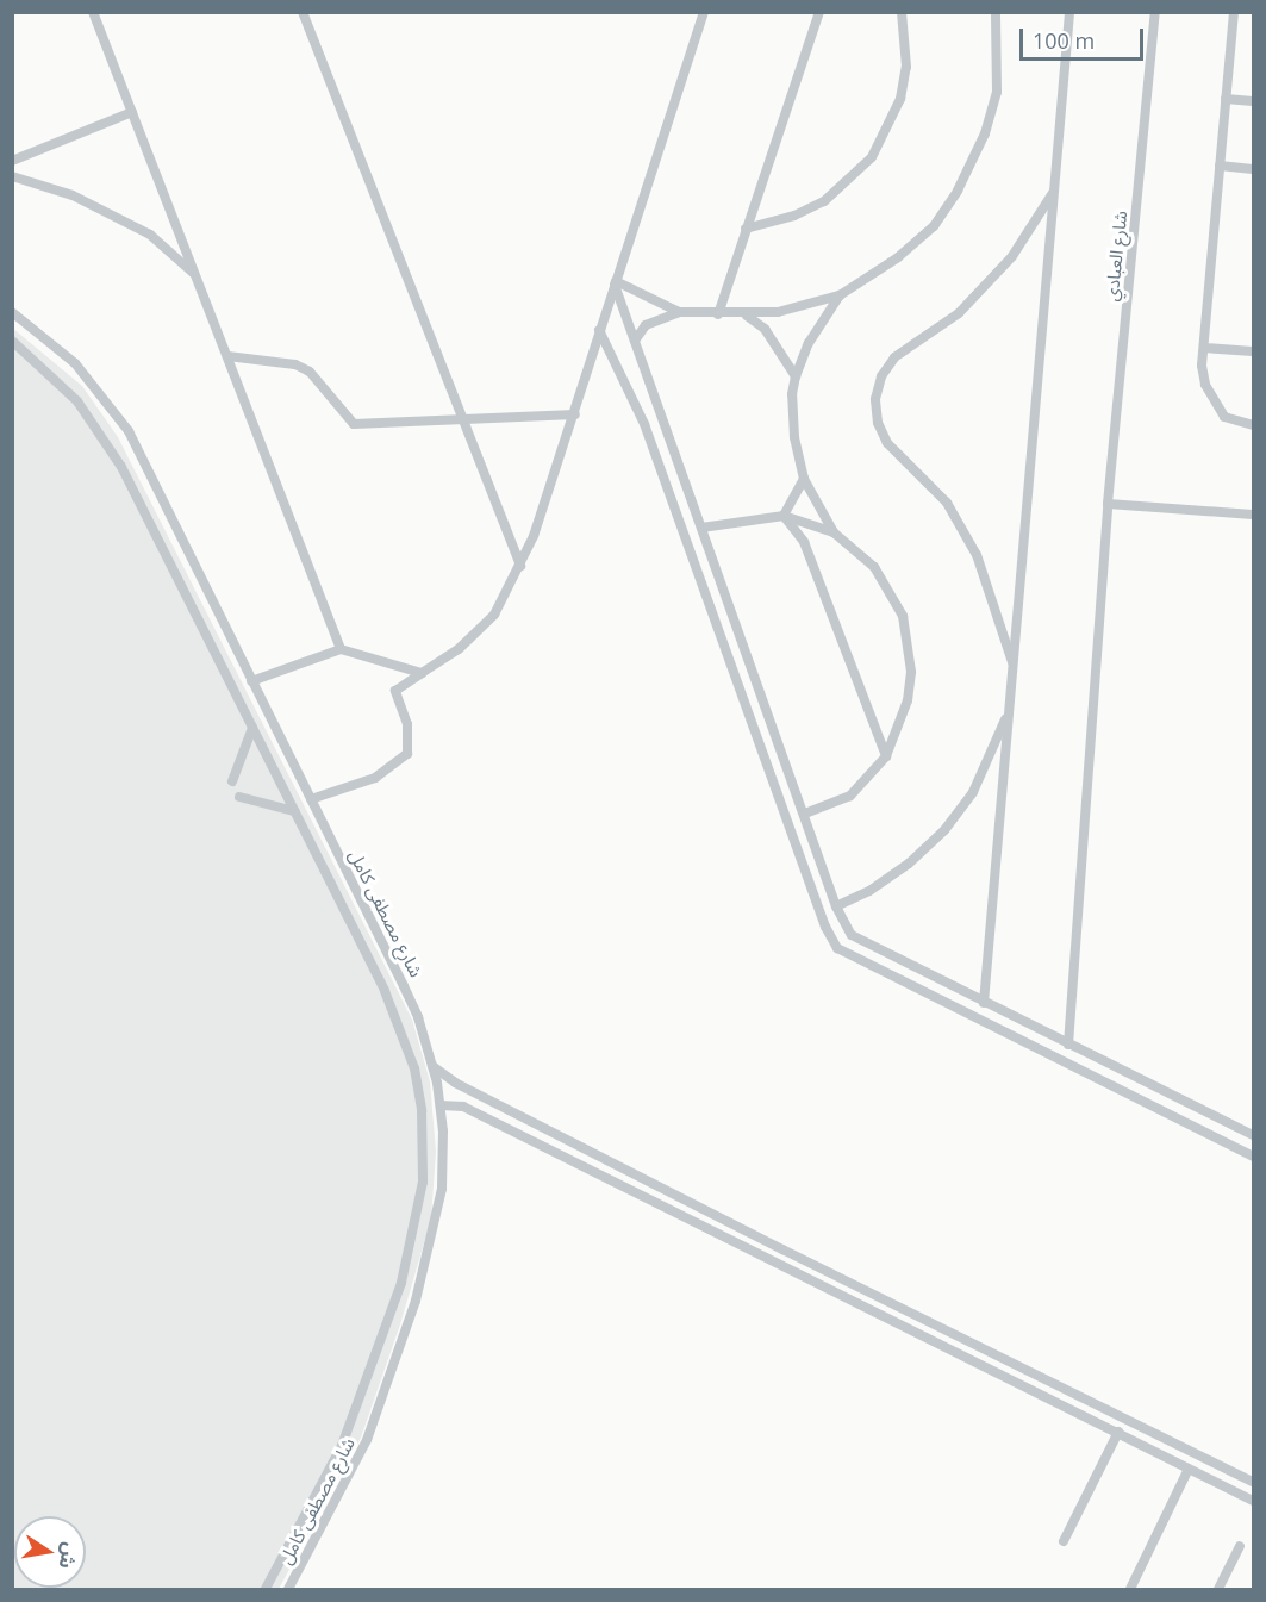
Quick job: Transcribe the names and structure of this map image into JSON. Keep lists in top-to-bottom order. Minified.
{"streets":{"street":["شارع العبادي","شارع مصطفى كامل"]},"scale_bar":"100 m","north":"right"}
